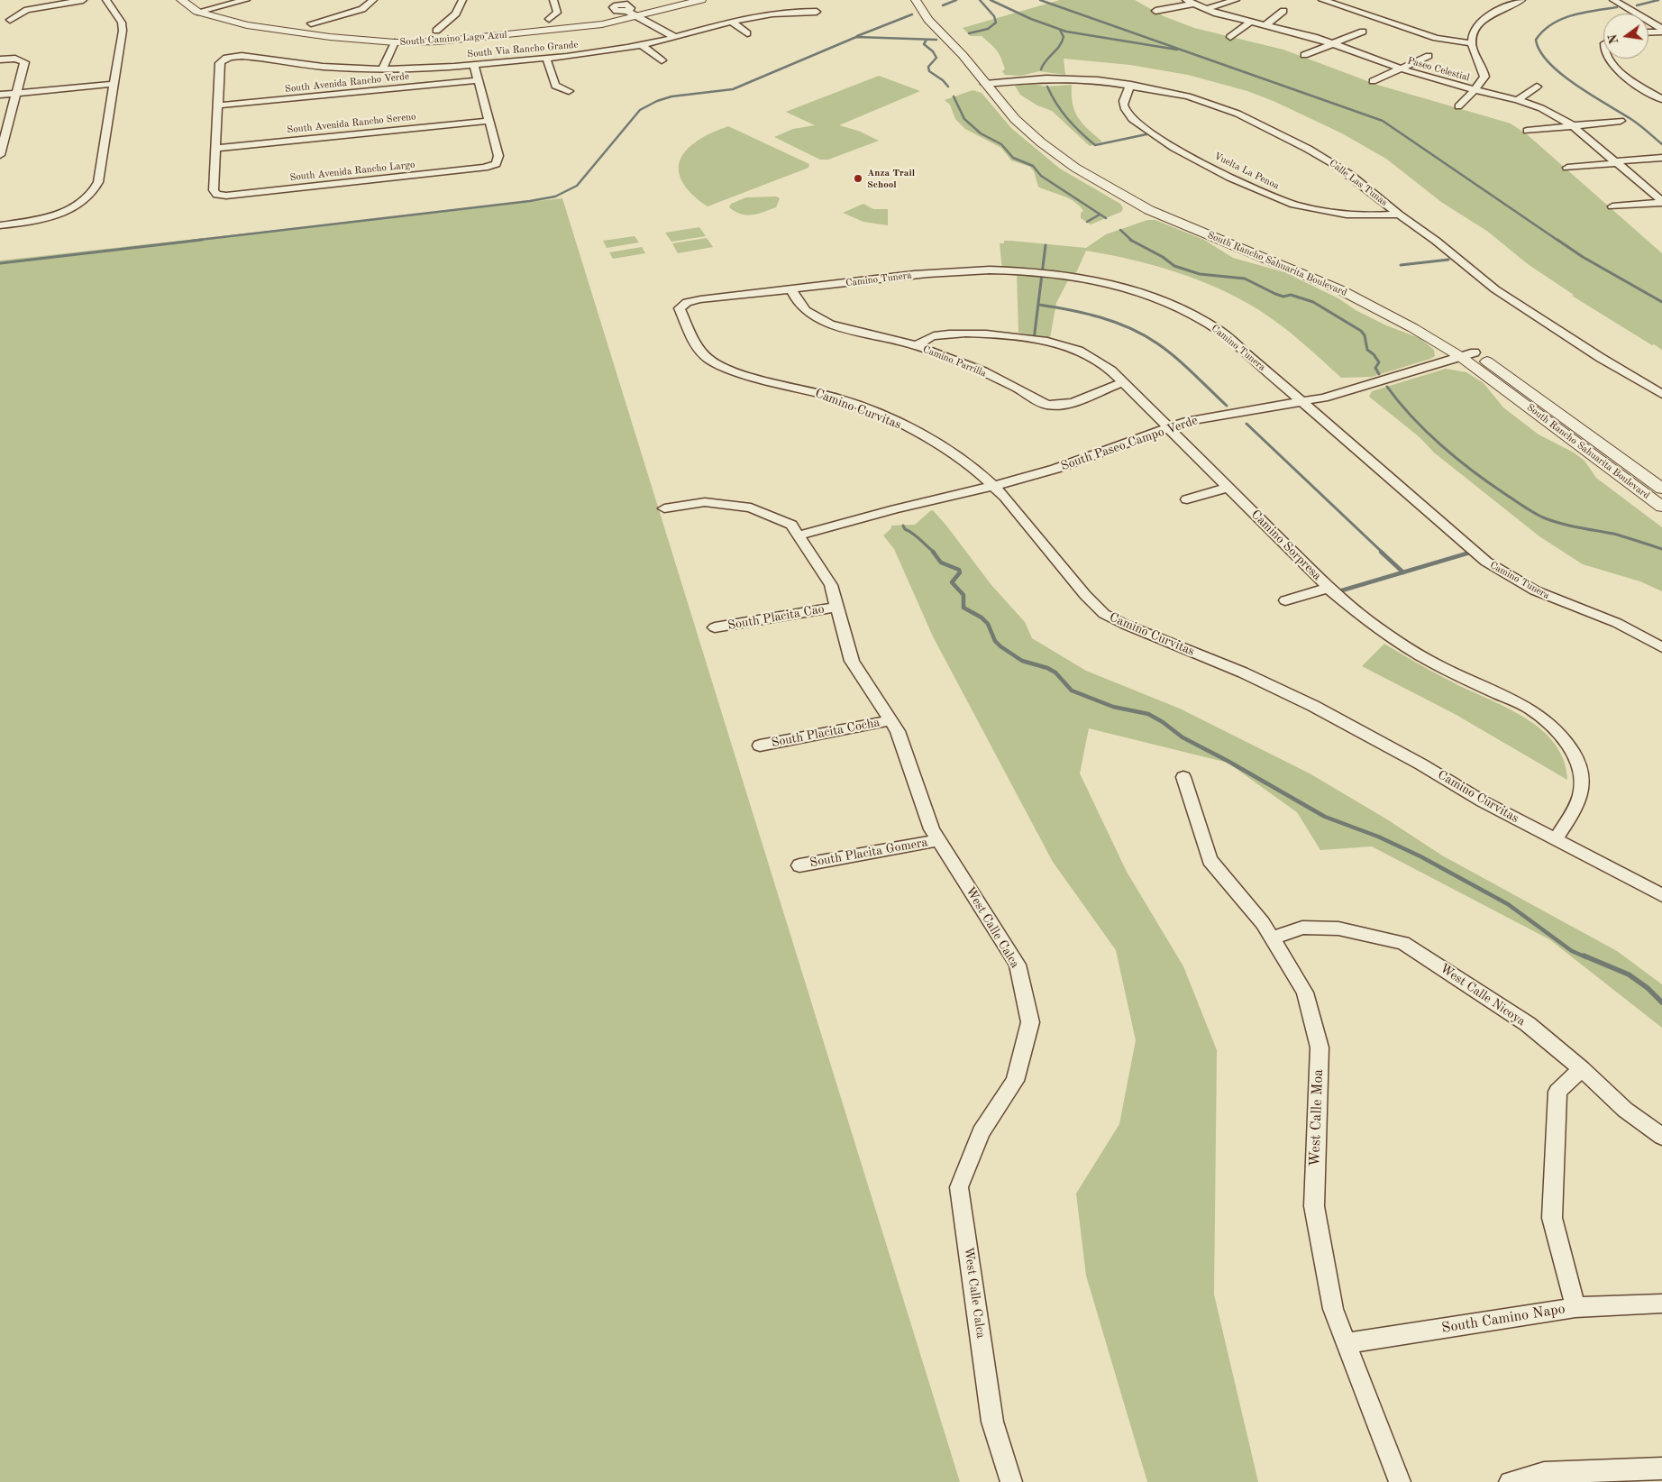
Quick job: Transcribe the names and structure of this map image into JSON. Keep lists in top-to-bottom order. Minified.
{"streets":{"street":["South Camino Lago Azul","South Via Rancho Grande","Paseo Celestial","South Avenida Rancho Verde","South Avenida Rancho Sereno","South Avenida Rancho Largo","Vuelta La Penoa","Calle Las Tunas","South Rancho Sahuarita Boulevard","Camino Tunera","Camino Parrilla","Camino Curvitas","South Paseo Campo Verde","Camino Sorpresa","South Placita Cao","South Placita Cocha","South Placita Gomera","West Calle Calca","West Calle Nicoya","West Calle Moa","South Camino Napo"]},"crossings":[["South Via Rancho Grande","South Avenida Rancho Verde"],["Vuelta La Penoa","Calle Las Tunas"],["Calle Las Tunas","South Rancho Sahuarita Boulevard"],["South Rancho Sahuarita Boulevard","South Paseo Campo Verde"],["Camino Tunera","Camino Parrilla"],["Camino Tunera","Camino Curvitas"],["Camino Tunera","South Paseo Campo Verde"],["Camino Parrilla","Camino Sorpresa"],["Camino Curvitas","South Paseo Campo Verde"],["Camino Curvitas","Camino Sorpresa"],["South Paseo Campo Verde","Camino Sorpresa"],["South Paseo Campo Verde","West Calle Calca"],["South Placita Cao","West Calle Calca"],["South Placita Cocha","West Calle Calca"],["South Placita Gomera","West Calle Calca"],["West Calle Nicoya","West Calle Moa"],["West Calle Moa","South Camino Napo"]],"places":["Anza Trail School"],"north":"left"}
